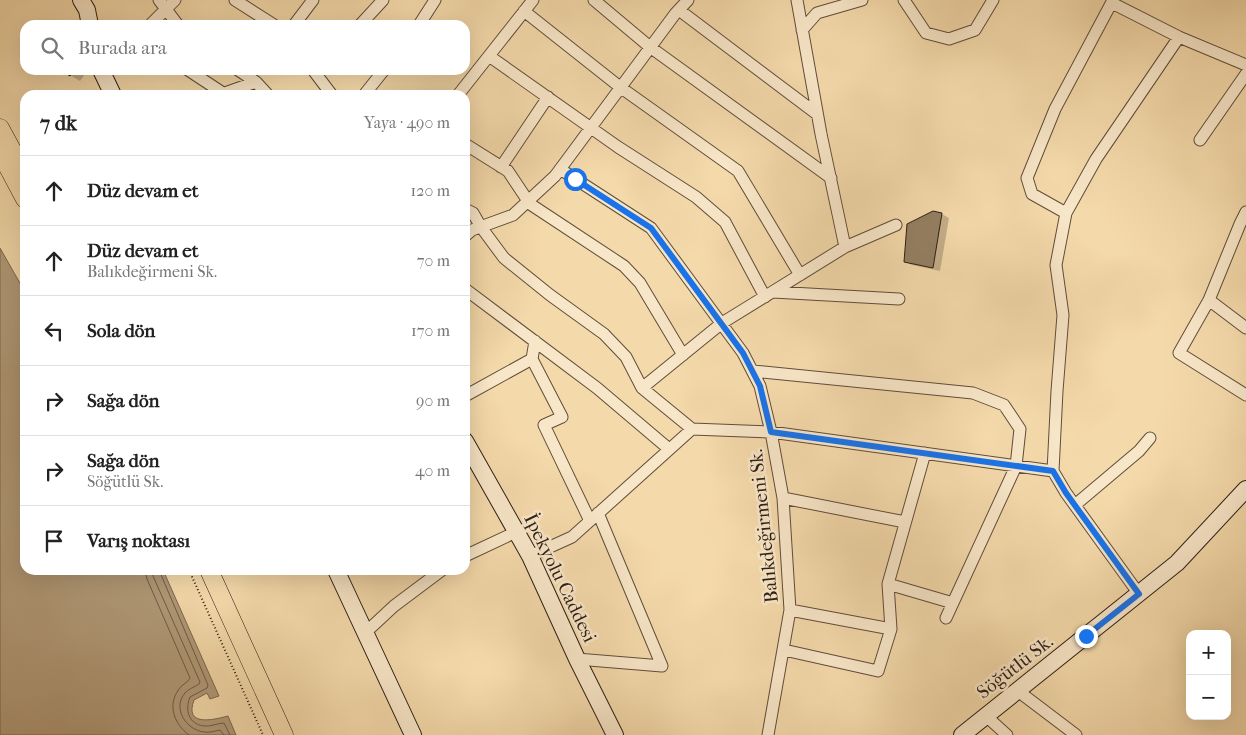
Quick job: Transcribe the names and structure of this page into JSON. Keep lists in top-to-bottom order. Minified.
{"streets":{"street":["Balıkdeğirmeni Sk.","İpekyolu Caddesi","Söğütlü Sk."]},"page":{"search":"Burada ara","heading":["7 dk","Yaya · 490 m"],"list":[["Düz devam et","120 m"],["Düz devam et","Balıkdeğirmeni Sk.","70 m"],["Sola dön","170 m"],["Sağa dön","90 m"],["Sağa dön","Söğütlü Sk.","40 m"],"Varış noktası"],"map_buttons":["+","−"]}}
